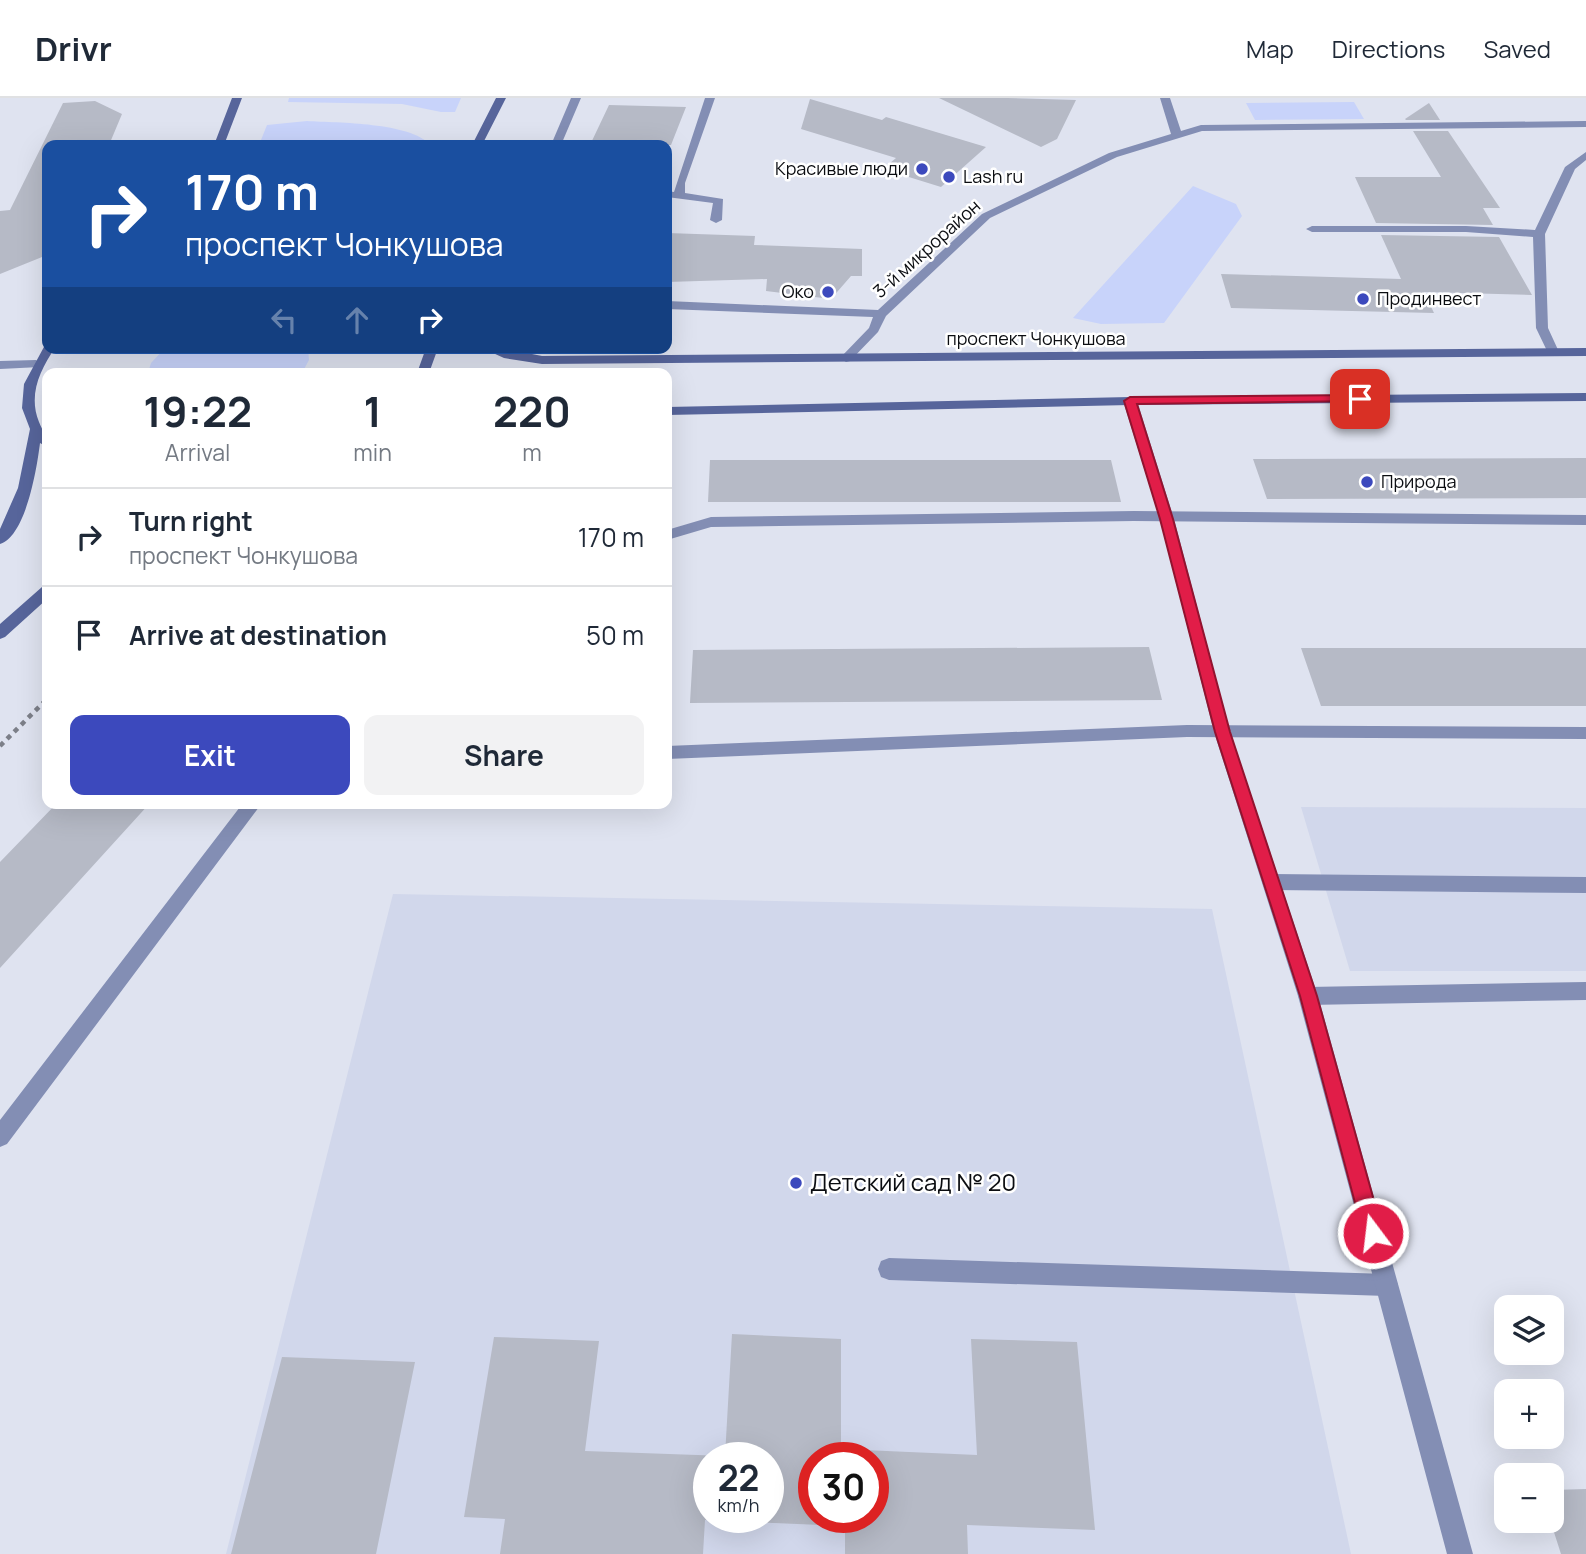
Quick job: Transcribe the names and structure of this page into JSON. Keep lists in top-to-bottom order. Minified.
{"streets":{"main road":["проспект Чонкушова"],"street":["3-й микрорайон"]},"places":["Красивые люди","Lash ru","Око","Продинвест","Природа","Детский сад № 20"],"page":{"header":"Drivr","nav":["Map","Directions","Saved"],"turn":["170 m","проспект Чонкушова"],"eta":["19:22","Arrival","1","min","220","m"],"list":[{"name":"Turn right","note":"проспект Чонкушова","value":"170 m"},{"name":"Arrive at destination","value":"50 m"}],"buttons":["Exit","Share"],"map_buttons":["+","−"],"speed":"22 km/h","limit":"30"}}
